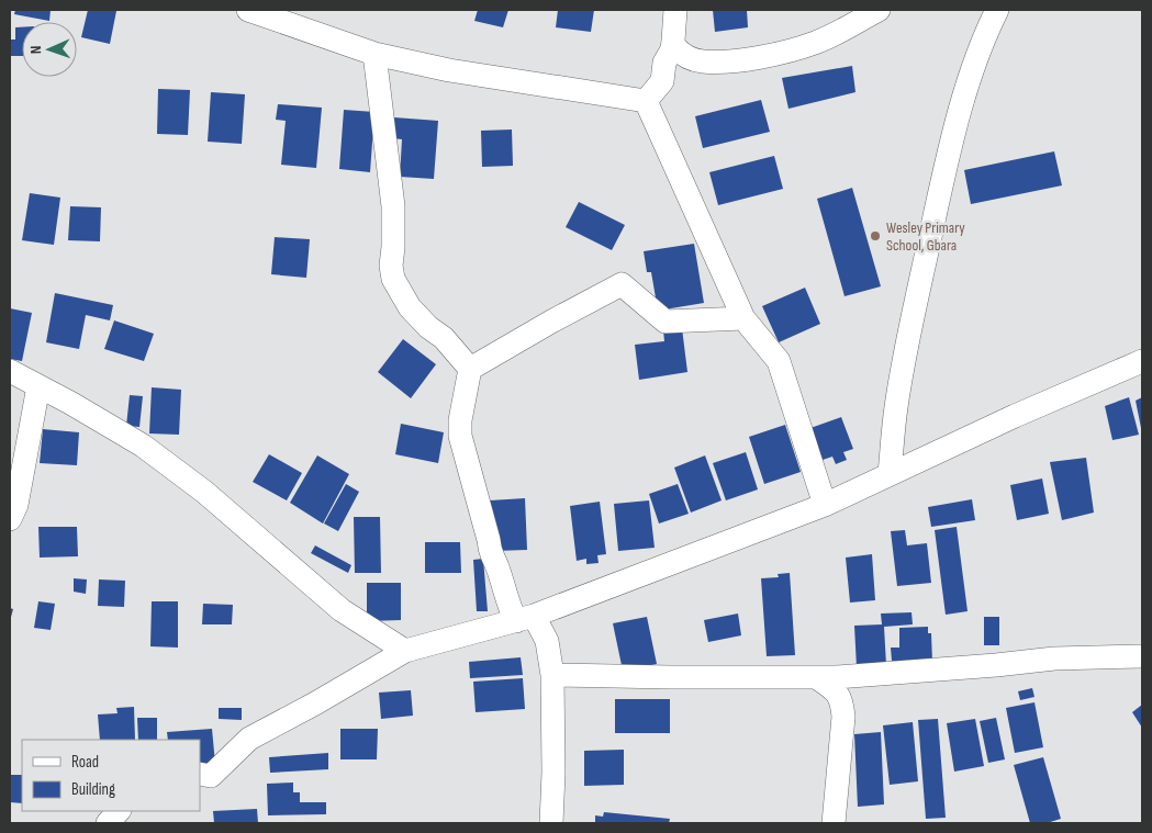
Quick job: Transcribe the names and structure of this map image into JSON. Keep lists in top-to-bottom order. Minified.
{"places":["Wesley Primary School, Gbara"],"legend":["Road","Building"],"north":"left"}
